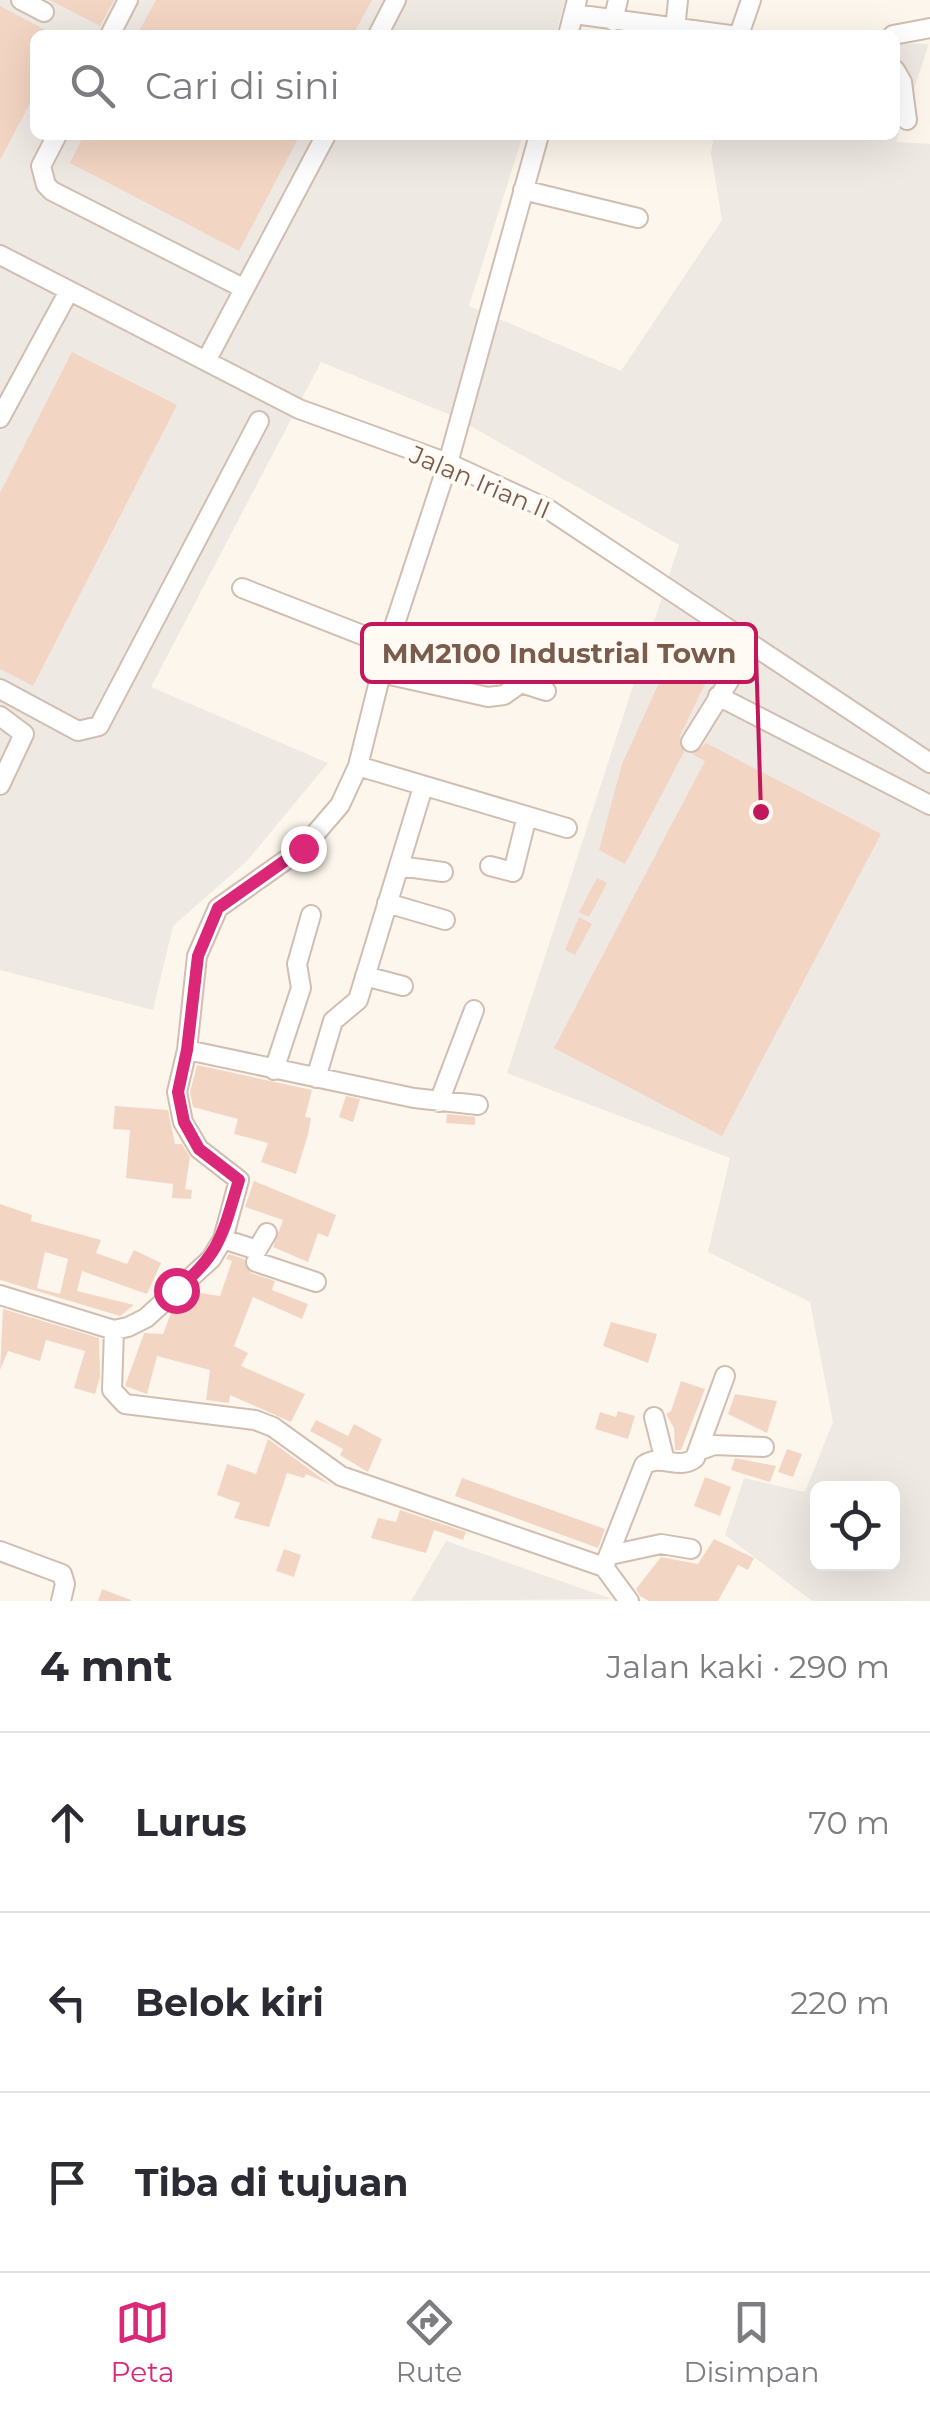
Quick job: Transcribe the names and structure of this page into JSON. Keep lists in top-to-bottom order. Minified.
{"streets":{"street":["Jalan Irian II"]},"places":["MM2100 Industrial Town"],"page":{"search":"Cari di sini","heading":["4 mnt","Jalan kaki · 290 m"],"list":[["Lurus","70 m"],["Belok kiri","220 m"],"Tiba di tujuan"],"nav":["Peta","Rute","Disimpan"]}}
